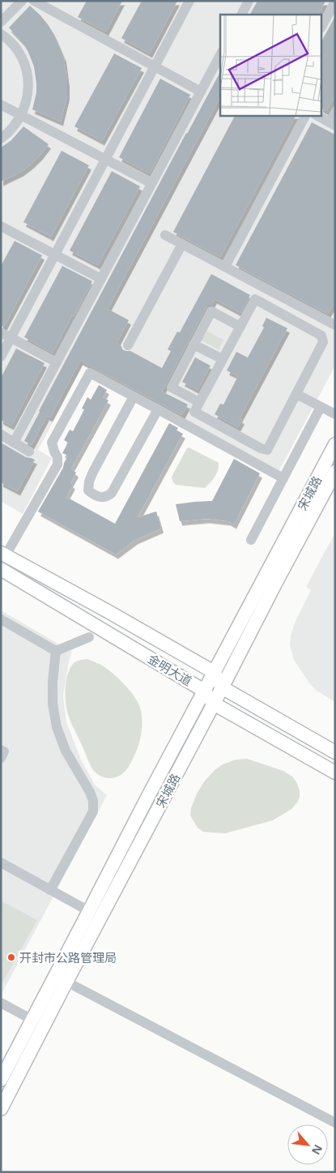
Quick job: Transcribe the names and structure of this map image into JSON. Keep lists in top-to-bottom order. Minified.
{"streets":{"main road":["宋城路","金明大道"]},"crossings":[["宋城路","金明大道"]],"places":["开封市公路管理局"],"north":"bottom right"}
